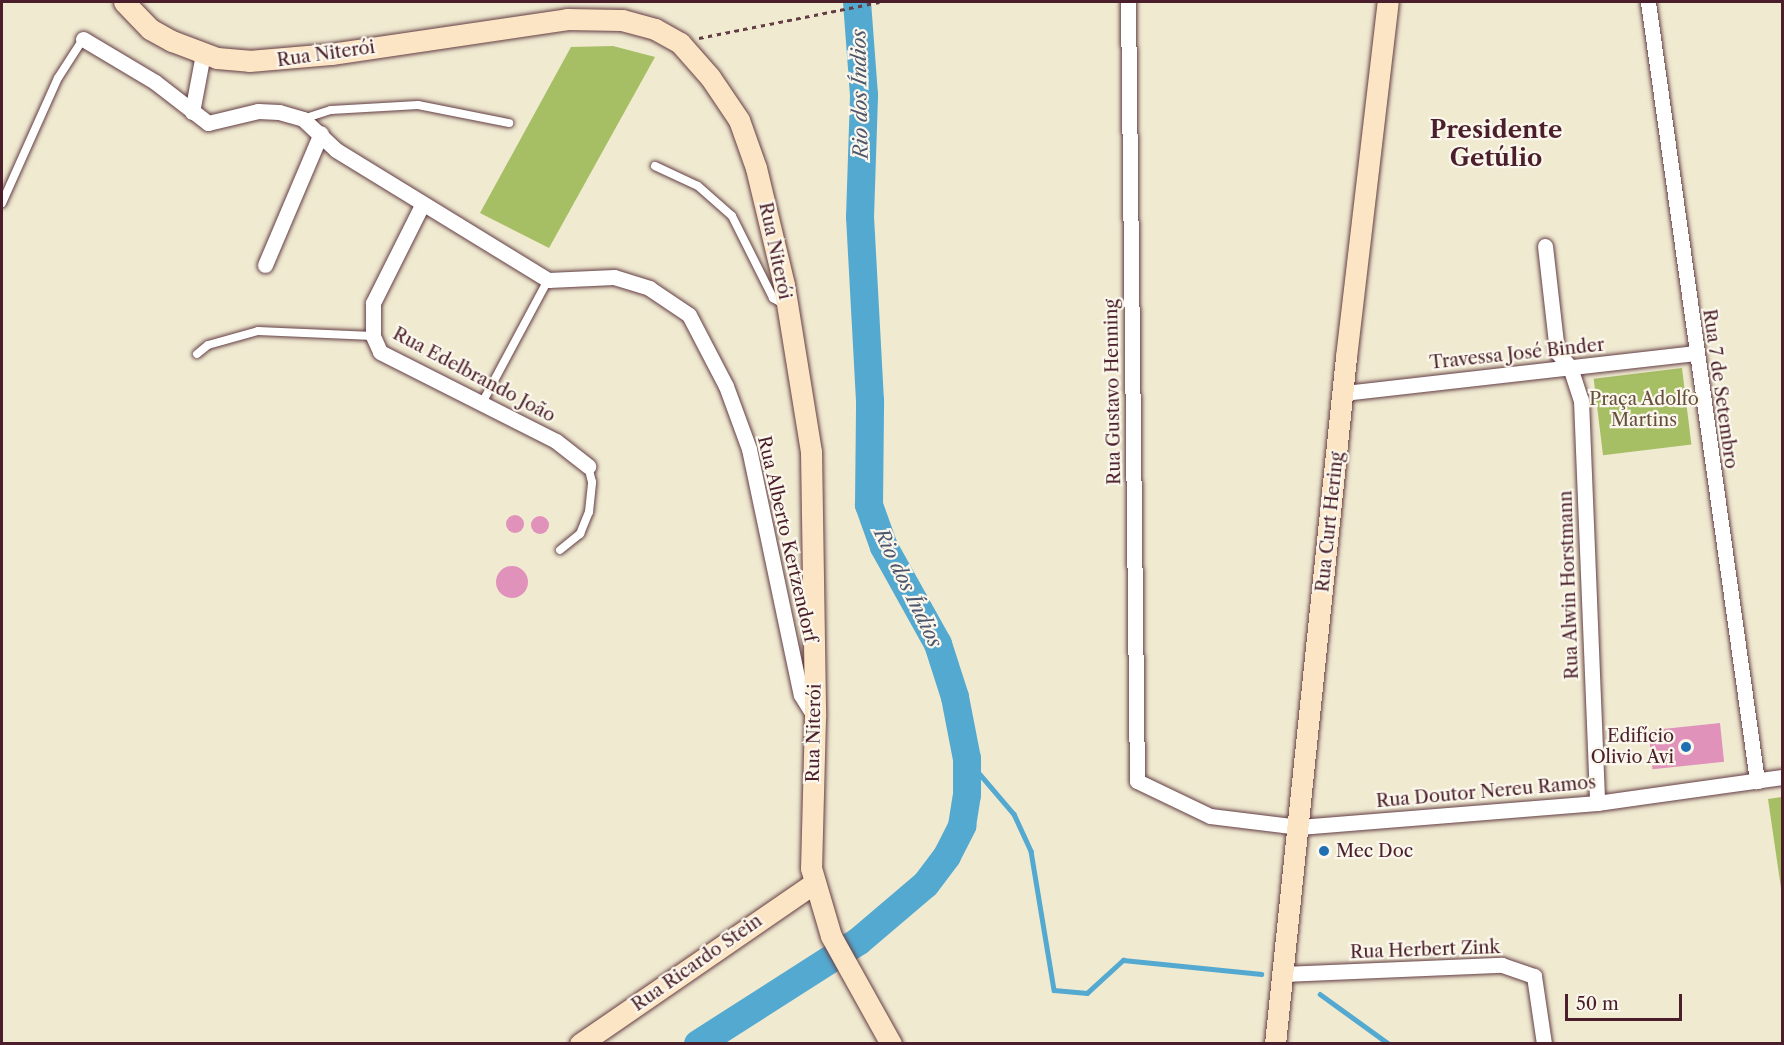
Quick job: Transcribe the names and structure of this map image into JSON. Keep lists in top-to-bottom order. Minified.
{"streets":{"main road":["Rua Niterói","Rua Curt Hering","Rua Ricardo Stein"],"street":["Travessa José Binder","Rua Edelbrando João","Rua 7 de Setembro","Rua Gustavo Henning","Rua Alberto Kertzendorf","Rua Alwin Horstmann","Rua Doutor Nereu Ramos","Rua Herbert Zink"]},"crossings":[["Rua Niterói","Rua Alberto Kertzendorf"],["Rua Niterói","Rua Ricardo Stein"],["Travessa José Binder","Rua 7 de Setembro"],["Travessa José Binder","Rua Curt Hering"],["Travessa José Binder","Rua Alwin Horstmann"],["Rua 7 de Setembro","Rua Doutor Nereu Ramos"],["Rua Gustavo Henning","Rua Doutor Nereu Ramos"],["Rua Curt Hering","Rua Doutor Nereu Ramos"],["Rua Curt Hering","Rua Herbert Zink"],["Rua Alwin Horstmann","Rua Doutor Nereu Ramos"]],"districts":["Presidente Getúlio"],"water":["Rio dos Índios"],"parks":["Praça Adolfo Martins"],"places":["Edifício Olivio Avi","Mec Doc"],"scale_bar":"50 m"}
